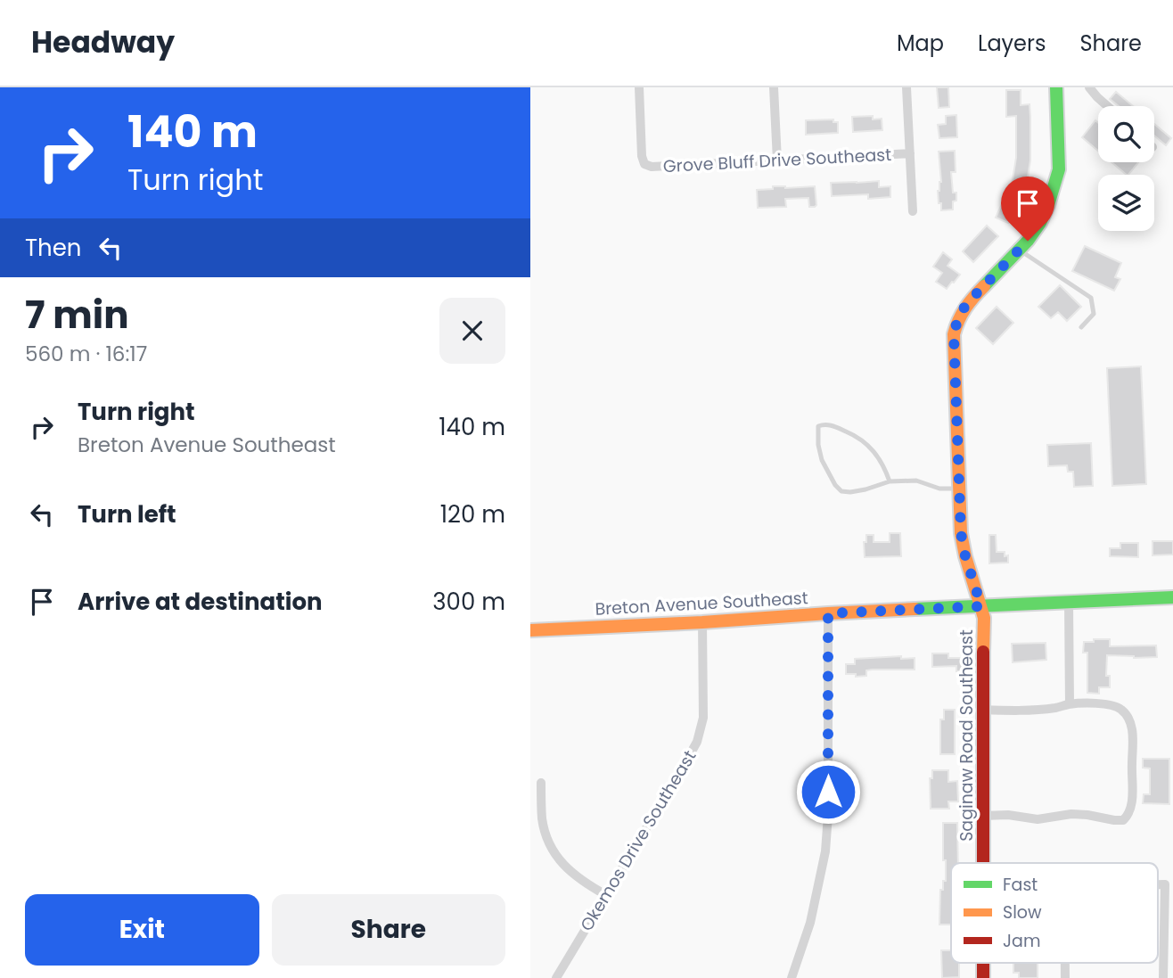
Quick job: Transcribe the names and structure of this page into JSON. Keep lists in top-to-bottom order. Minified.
{"streets":{"street":["Grove Bluff Drive Southeast","Breton Avenue Southeast","Saginaw Road Southeast","Okemos Drive Southeast"]},"crossings":[["Breton Avenue Southeast","Saginaw Road Southeast"],["Breton Avenue Southeast","Okemos Drive Southeast"]],"legend":["Fast","Slow","Jam"],"page":{"header":"Headway","nav":["Map","Layers","Share"],"turn":["140 m","Turn right"],"then":"Then","heading":["7 min","560 m · 16:17"],"list":[{"name":"Turn right","note":"Breton Avenue Southeast","value":"140 m"},{"name":"Turn left","value":"120 m"},{"name":"Arrive at destination","value":"300 m"}],"buttons":["Exit","Share"]}}
